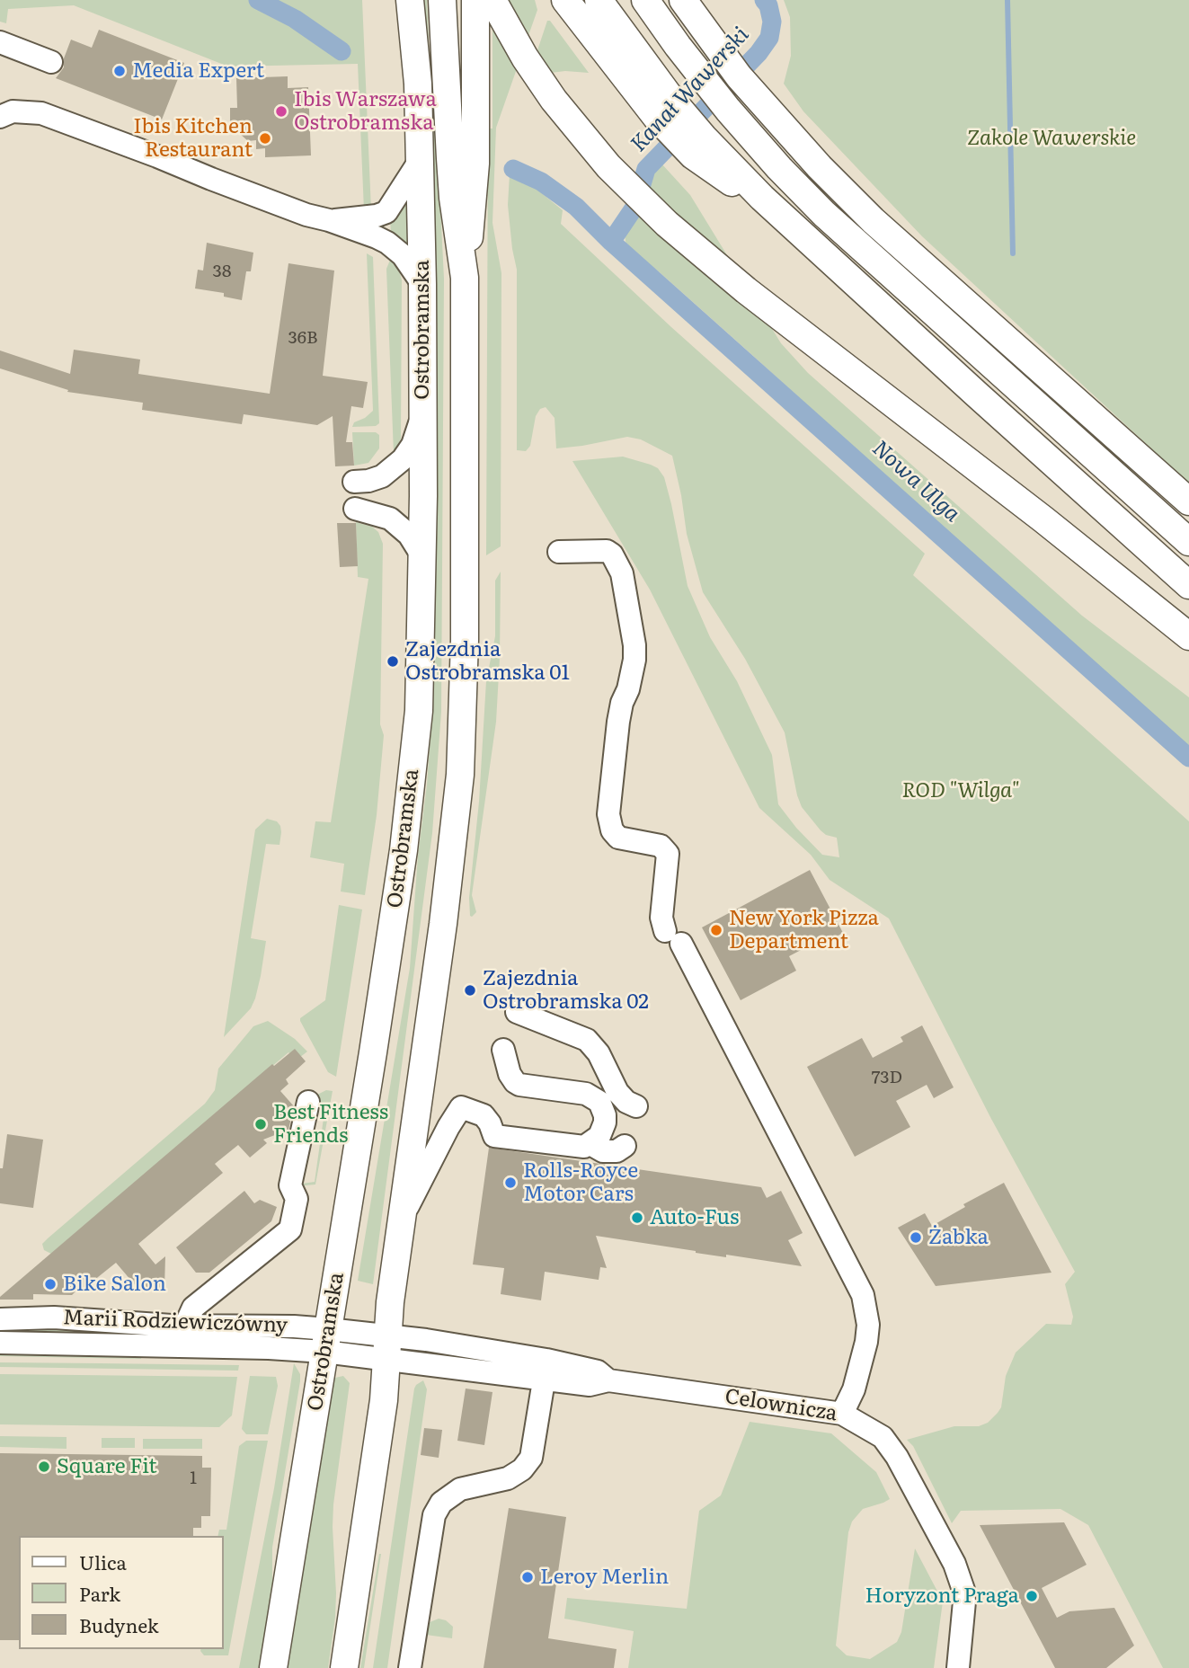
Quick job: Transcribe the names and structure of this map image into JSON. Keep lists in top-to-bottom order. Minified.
{"streets":{"main road":["Ostrobramska"],"street":["Marii Rodziewiczówny","Celownicza"]},"crossings":[["Ostrobramska","Marii Rodziewiczówny"],["Ostrobramska","Celownicza"],["Marii Rodziewiczówny","Celownicza"]],"water":["Kanał Wawerski","Nowa Ulga"],"parks":["Zakole Wawerskie","ROD \"Wilga\""],"places":["Media Expert","Ibis Warszawa Ostrobramska","Ibis Kitchen Restaurant","Zajezdnia Ostrobramska 01","New York Pizza Department","Zajezdnia Ostrobramska 02","Best Fitness Friends","Rolls-Royce Motor Cars","Auto-Fus","Żabka","Bike Salon","Square Fit","Leroy Merlin","Horyzont Praga"],"house_numbers":["38","36B","73D","1"],"legend":["Ulica","Park","Budynek"]}
